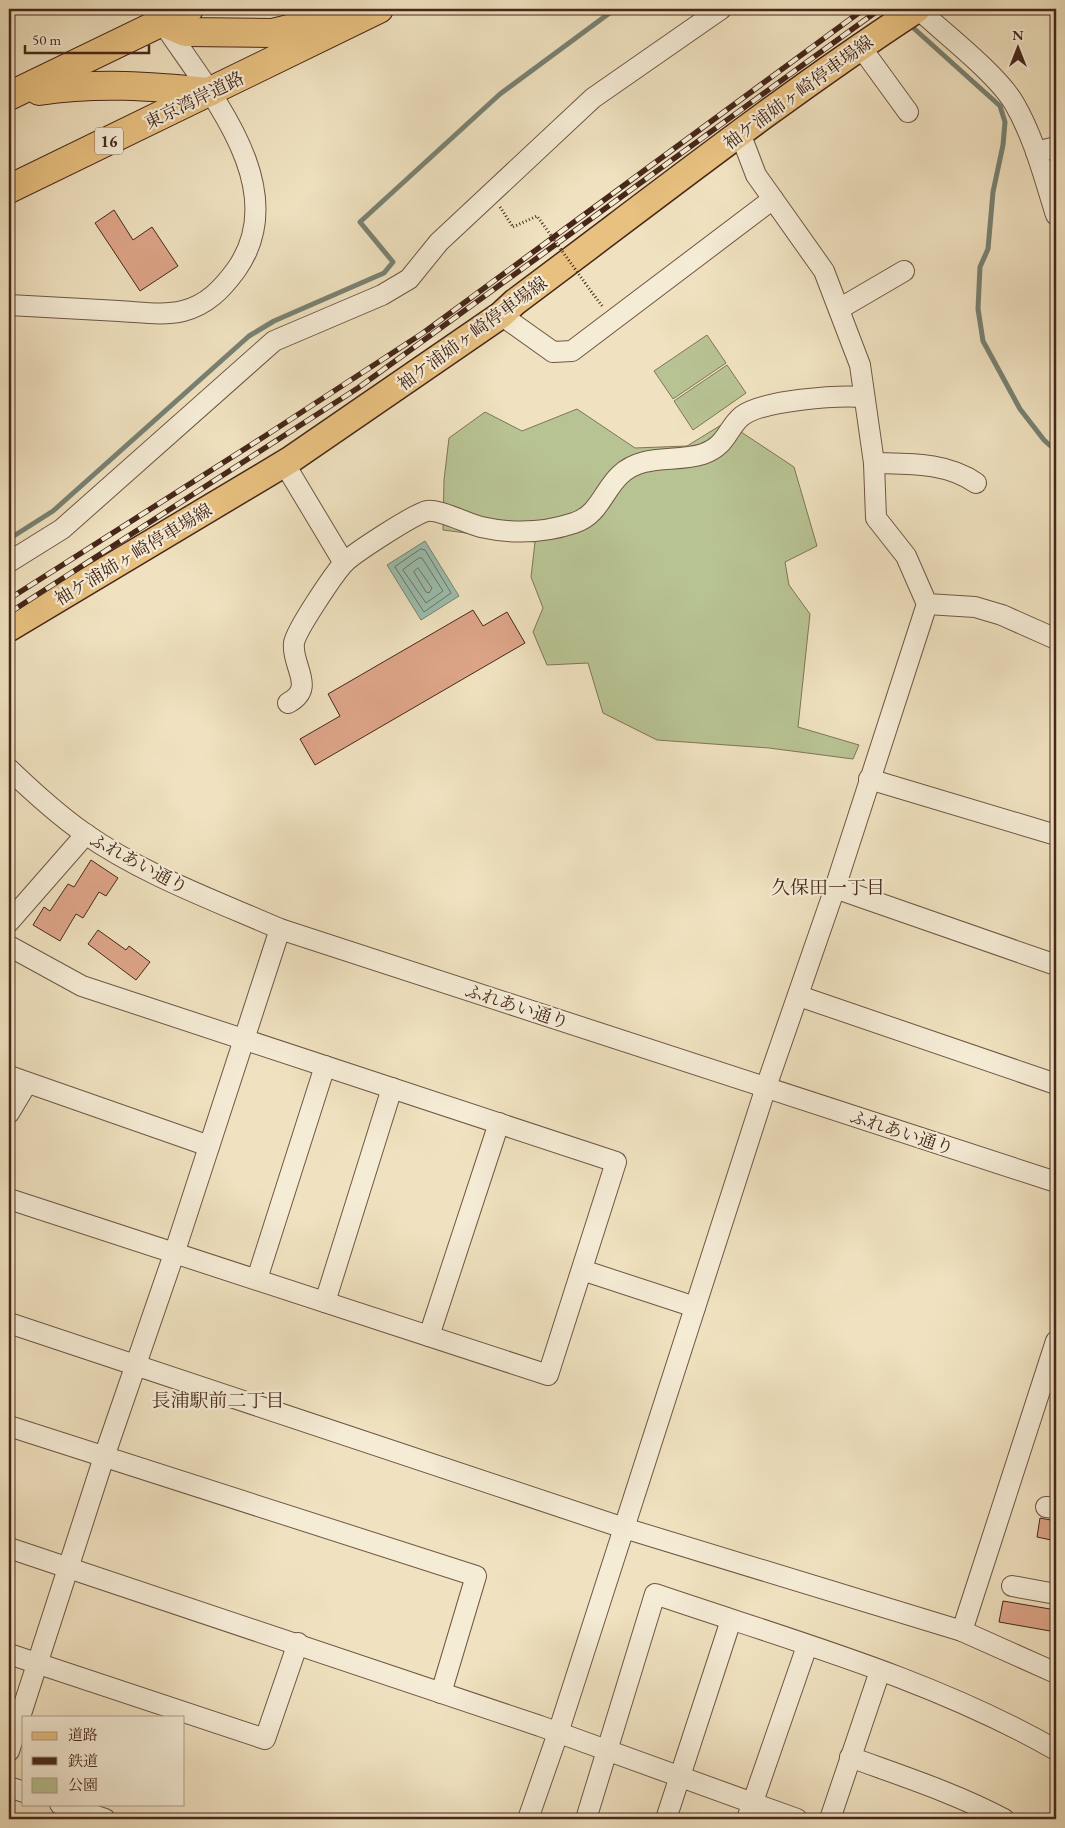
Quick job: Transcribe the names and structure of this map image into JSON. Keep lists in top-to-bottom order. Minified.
{"streets":{"highway":["東京湾岸道路","16"],"main road":["袖ケ浦姉ヶ崎停車場線"],"street":["ふれあい通り"]},"districts":["久保田一丁目","長浦駅前二丁目"],"legend":["道路","鉄道","公園"],"scale_bar":"50 m","north":"top"}
